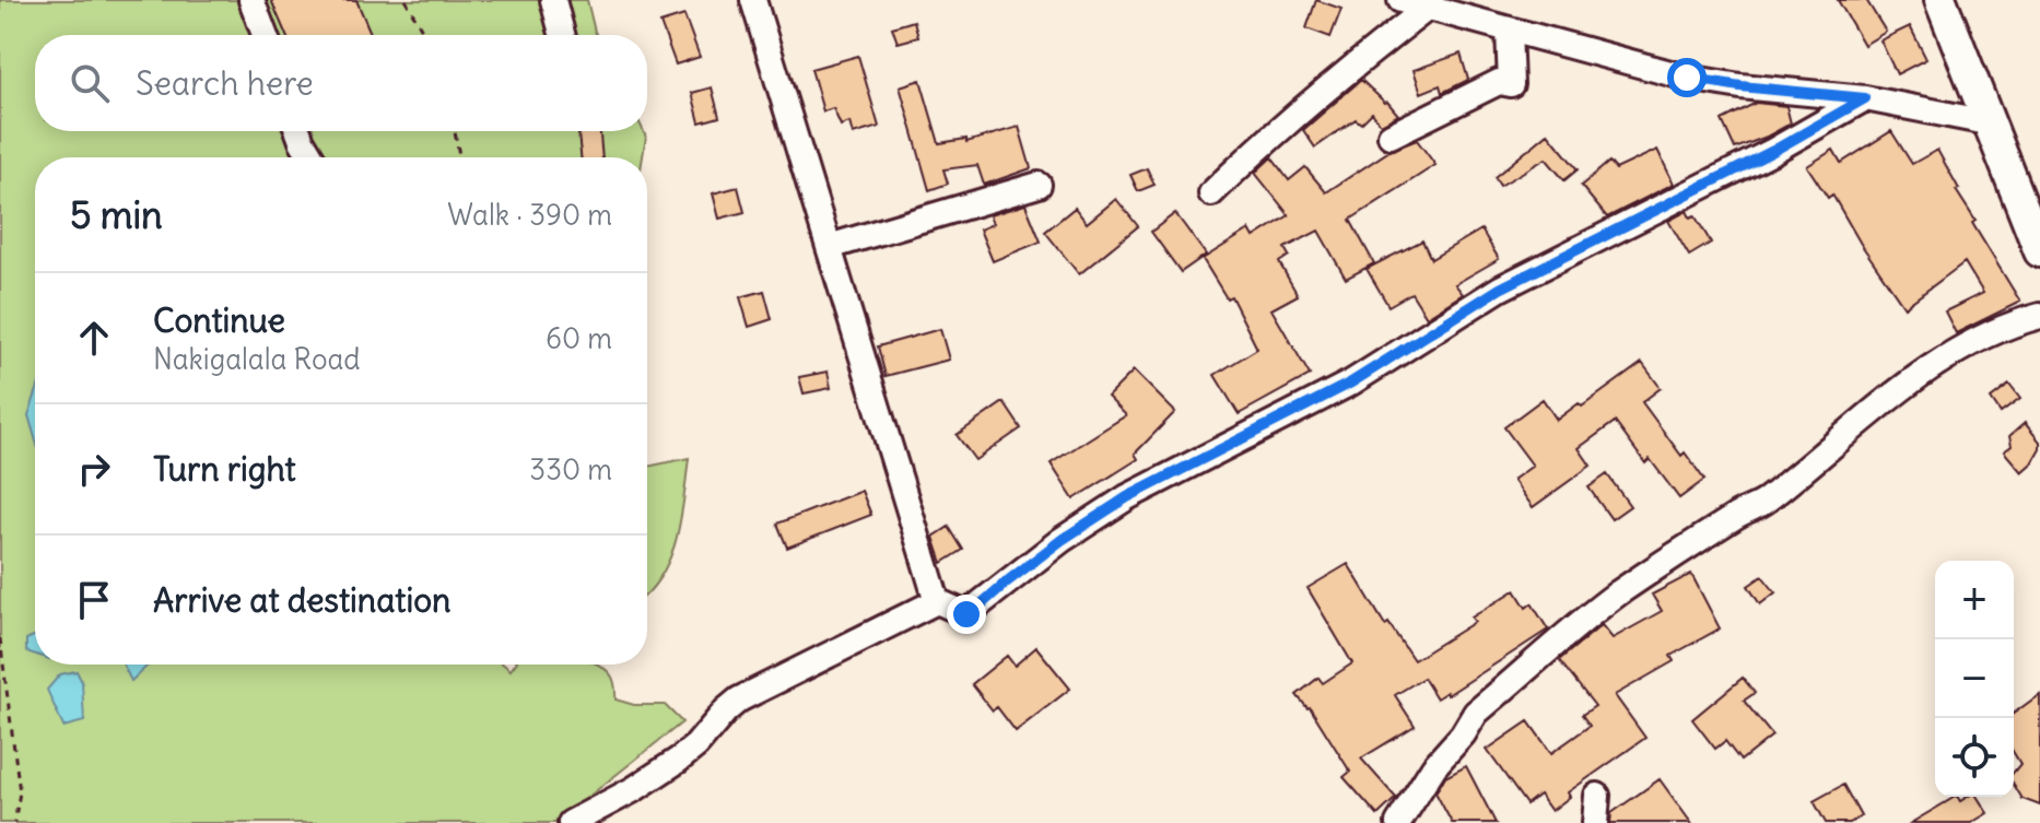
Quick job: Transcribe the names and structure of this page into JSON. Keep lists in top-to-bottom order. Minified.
{"page":{"search":"Search here","heading":["5 min","Walk · 390 m"],"list":[["Continue","Nakigalala Road","60 m"],["Turn right","330 m"],"Arrive at destination"],"map_buttons":["+","−"]}}
